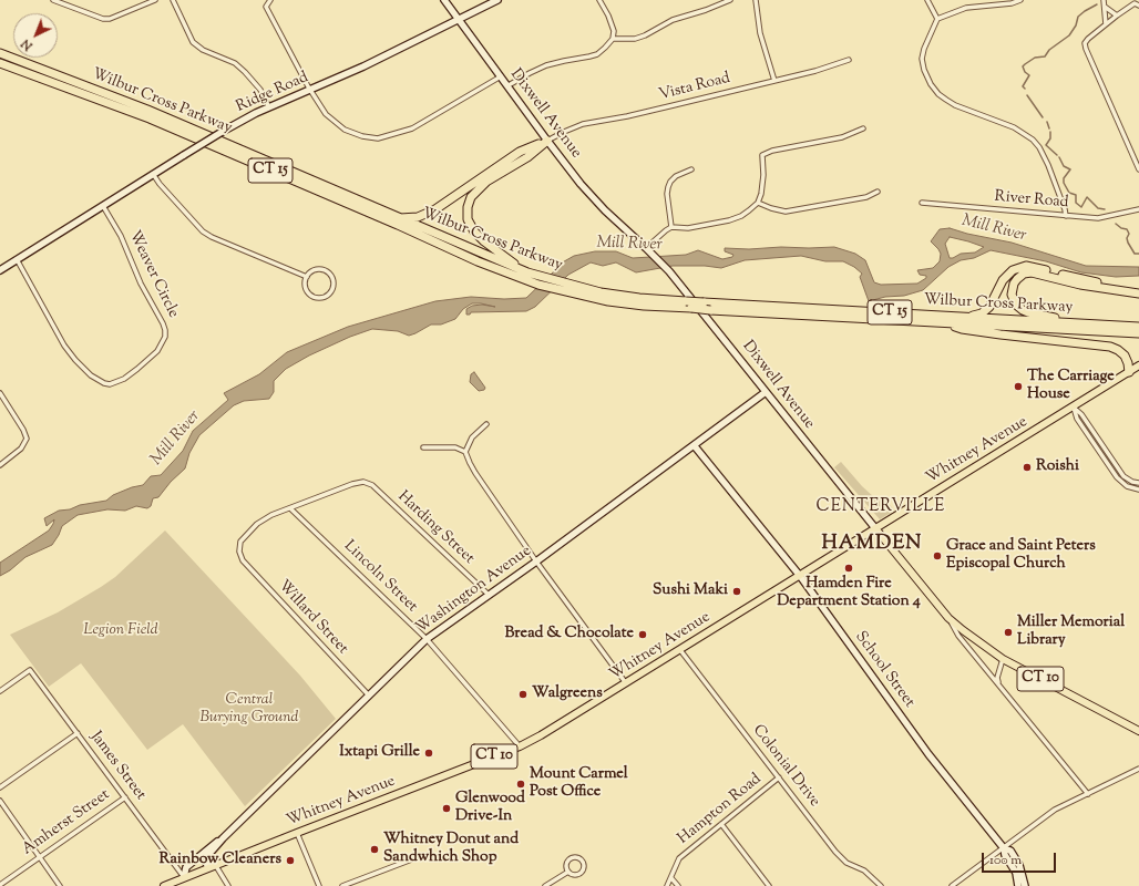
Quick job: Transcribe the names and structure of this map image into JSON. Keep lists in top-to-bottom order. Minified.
{"streets":{"highway":["Wilbur Cross Parkway","CT 15"],"main road":["Dixwell Avenue","Whitney Avenue","CT 10"],"street":["Vista Road","Ridge Road","River Road","Weaver Circle","Harding Street","Lincoln Street","Washington Avenue","Willard Street","School Street","James Street","Colonial Drive","Hampton Road","Amherst Street"]},"crossings":[["Vista Road","Dixwell Avenue"],["Ridge Road","Dixwell Avenue"],["Ridge Road","Weaver Circle"],["Dixwell Avenue","Whitney Avenue"],["Dixwell Avenue","Washington Avenue"],["Whitney Avenue","Lincoln Street"],["Whitney Avenue","Washington Avenue"],["Whitney Avenue","School Street"],["Whitney Avenue","James Street"],["Whitney Avenue","Colonial Drive"],["Harding Street","Lincoln Street"],["Harding Street","Washington Avenue"],["Harding Street","Willard Street"],["Lincoln Street","Washington Avenue"],["Lincoln Street","Willard Street"],["Washington Avenue","Willard Street"],["Washington Avenue","School Street"],["Washington Avenue","James Street"],["James Street","Amherst Street"],["Colonial Drive","Hampton Road"]],"districts":["CENTERVILLE","HAMDEN"],"water":["Mill River"],"parks":["Legion Field","Central Burying Ground"],"places":["The Carriage House","Roishi","Grace and Saint Peters Episcopal Church","Hamden Fire Department Station 4","Sushi Maki","Miller Memorial Library","Bread & Chocolate","Walgreens","Ixtapi Grille","Mount Carmel Post Office","Glenwood Drive-In","Whitney Donut and Sandwhich Shop","Rainbow Cleaners"],"scale_bar":"100 m","north":"bottom left"}
